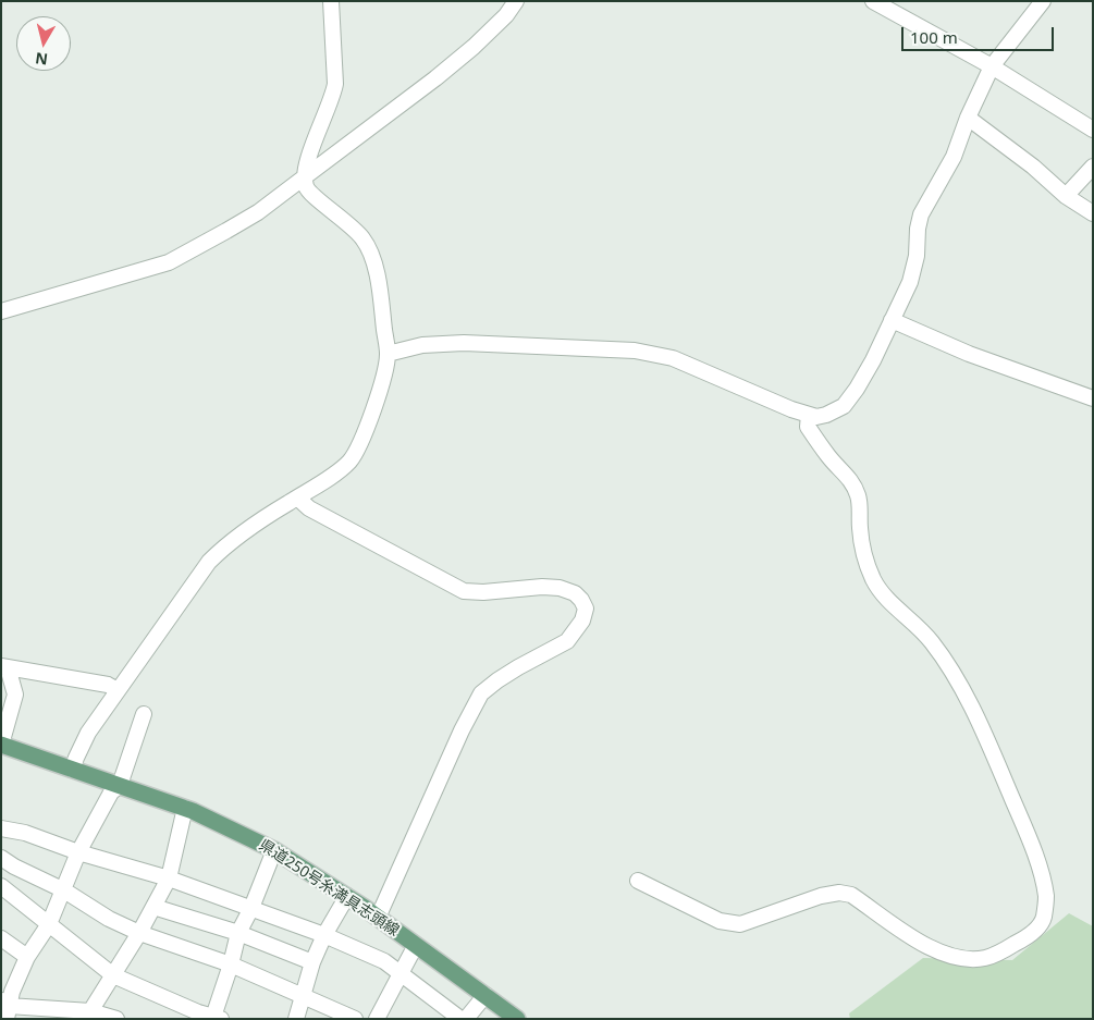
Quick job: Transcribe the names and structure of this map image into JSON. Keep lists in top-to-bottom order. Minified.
{"streets":{"main road":["県道250号糸満具志頭線"]},"scale_bar":"100 m","north":"bottom"}
